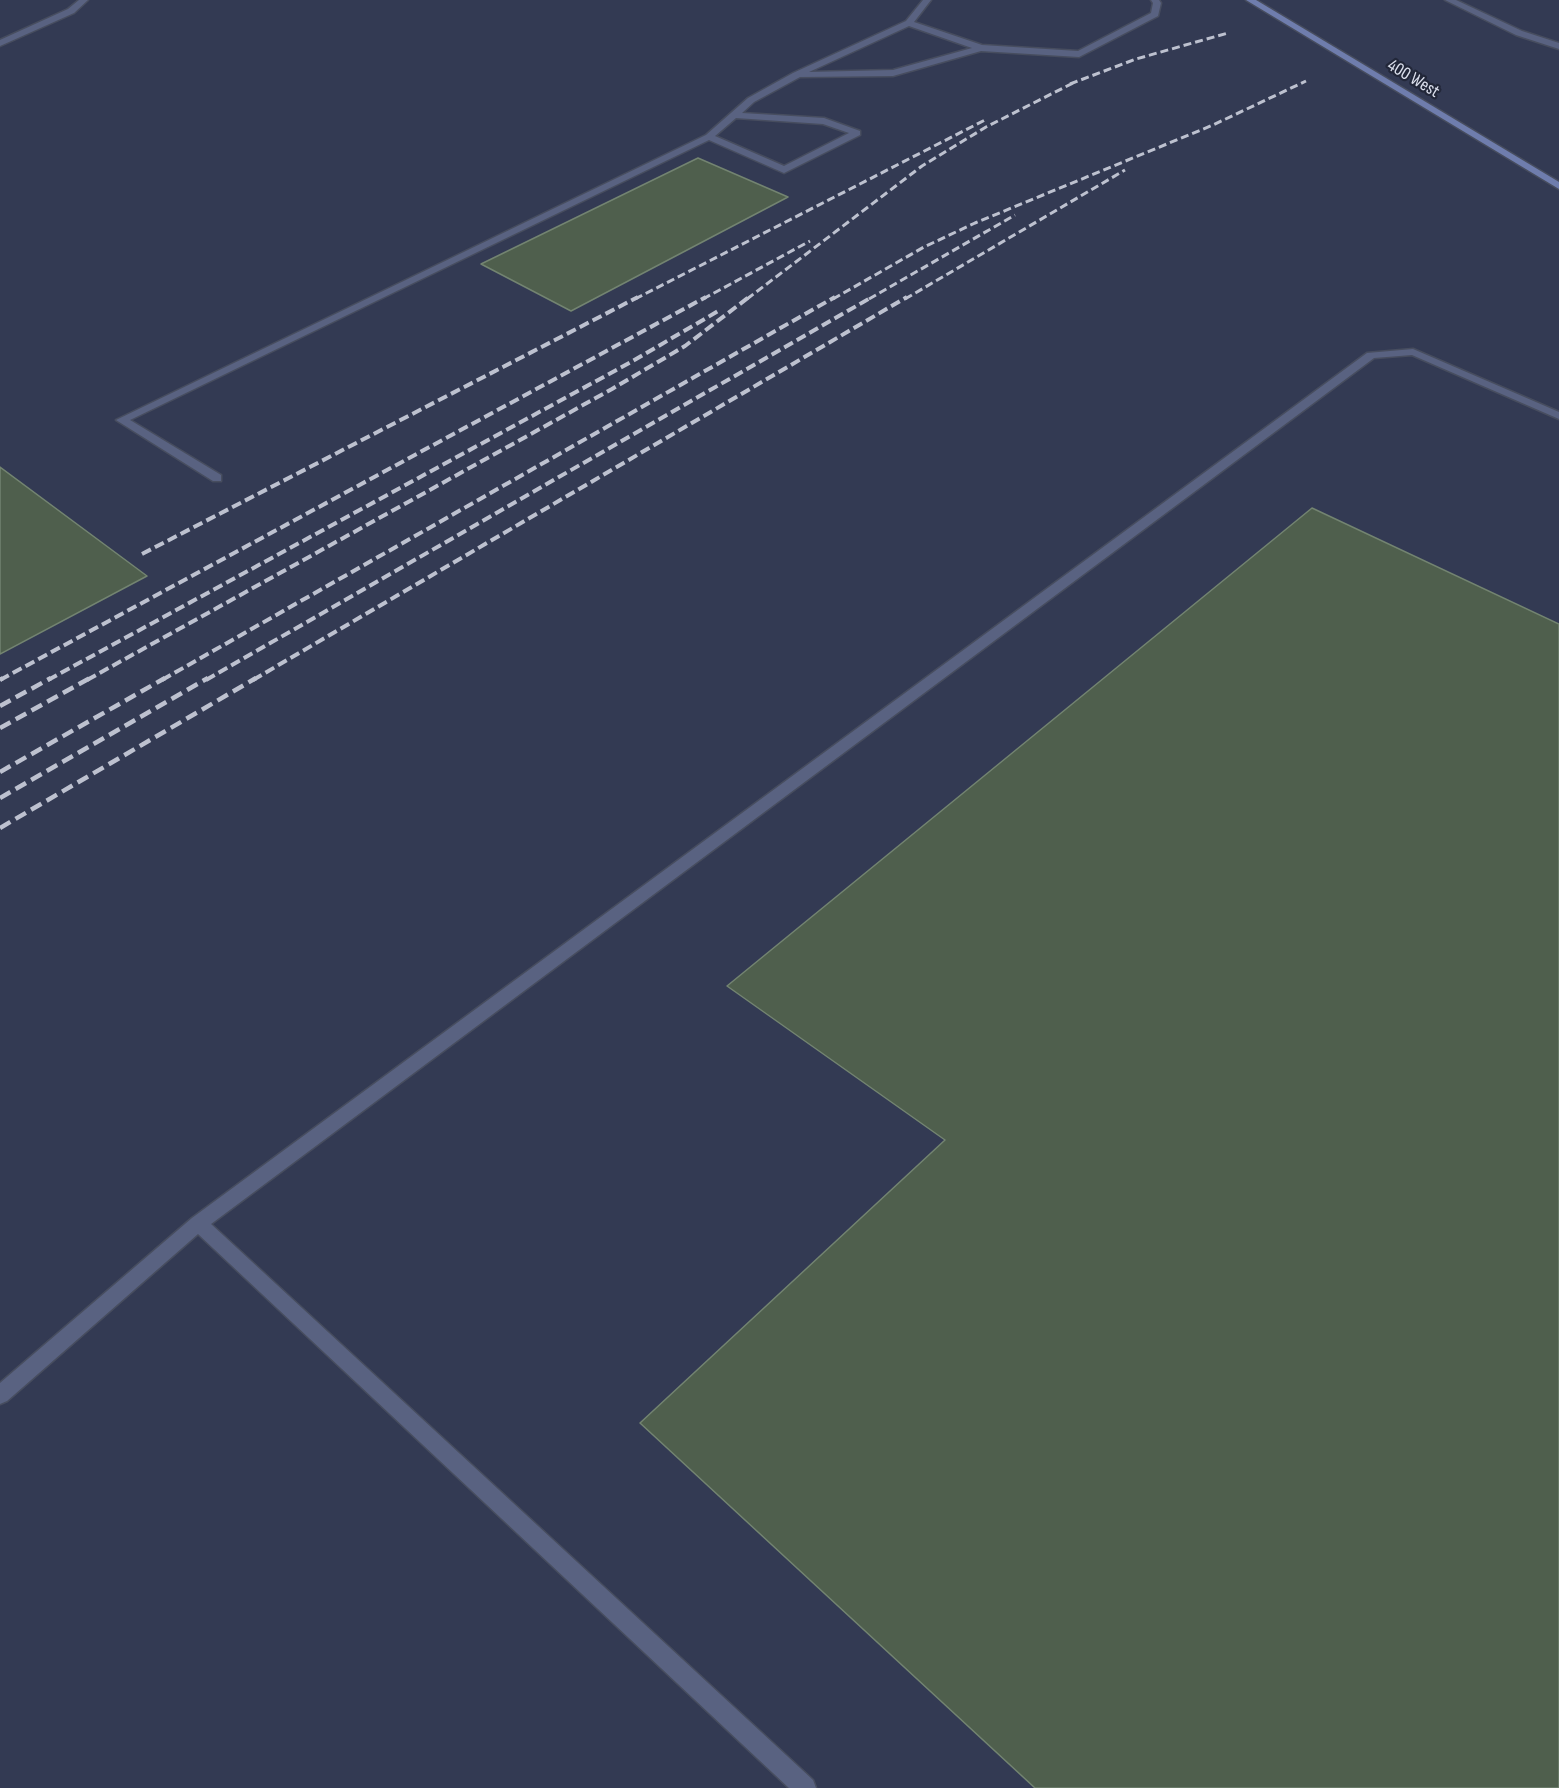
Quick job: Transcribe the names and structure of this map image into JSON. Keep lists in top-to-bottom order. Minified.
{"streets":{"street":["400 West"]}}
